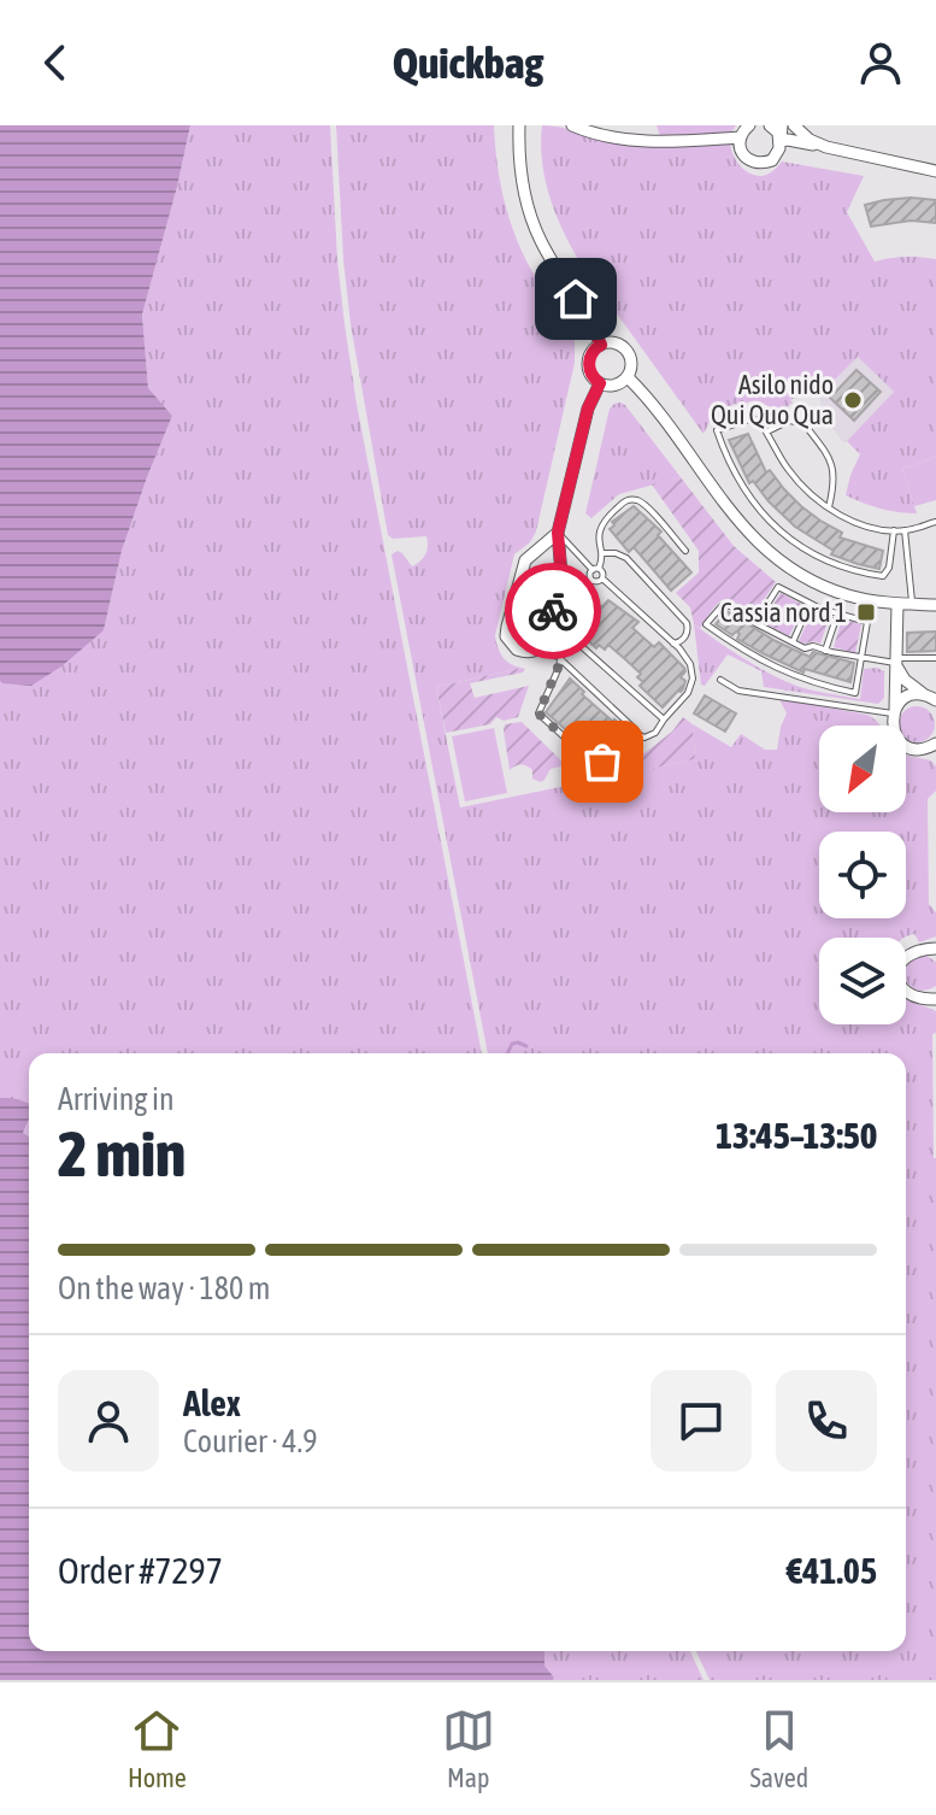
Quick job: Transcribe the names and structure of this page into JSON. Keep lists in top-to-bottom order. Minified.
{"places":{"other":["Asilo nido Qui Quo Qua"],"transit":["Cassia nord 1"]},"north":"bottom left","page":{"header":"Quickbag","heading":["2 min","Arriving in","13:45–13:50"],"panel":["Alex","Courier · 4.9","Order #7297","€41.05"],"bar":"On the way · 180 m","tabs":["Home","Map","Saved"]}}
